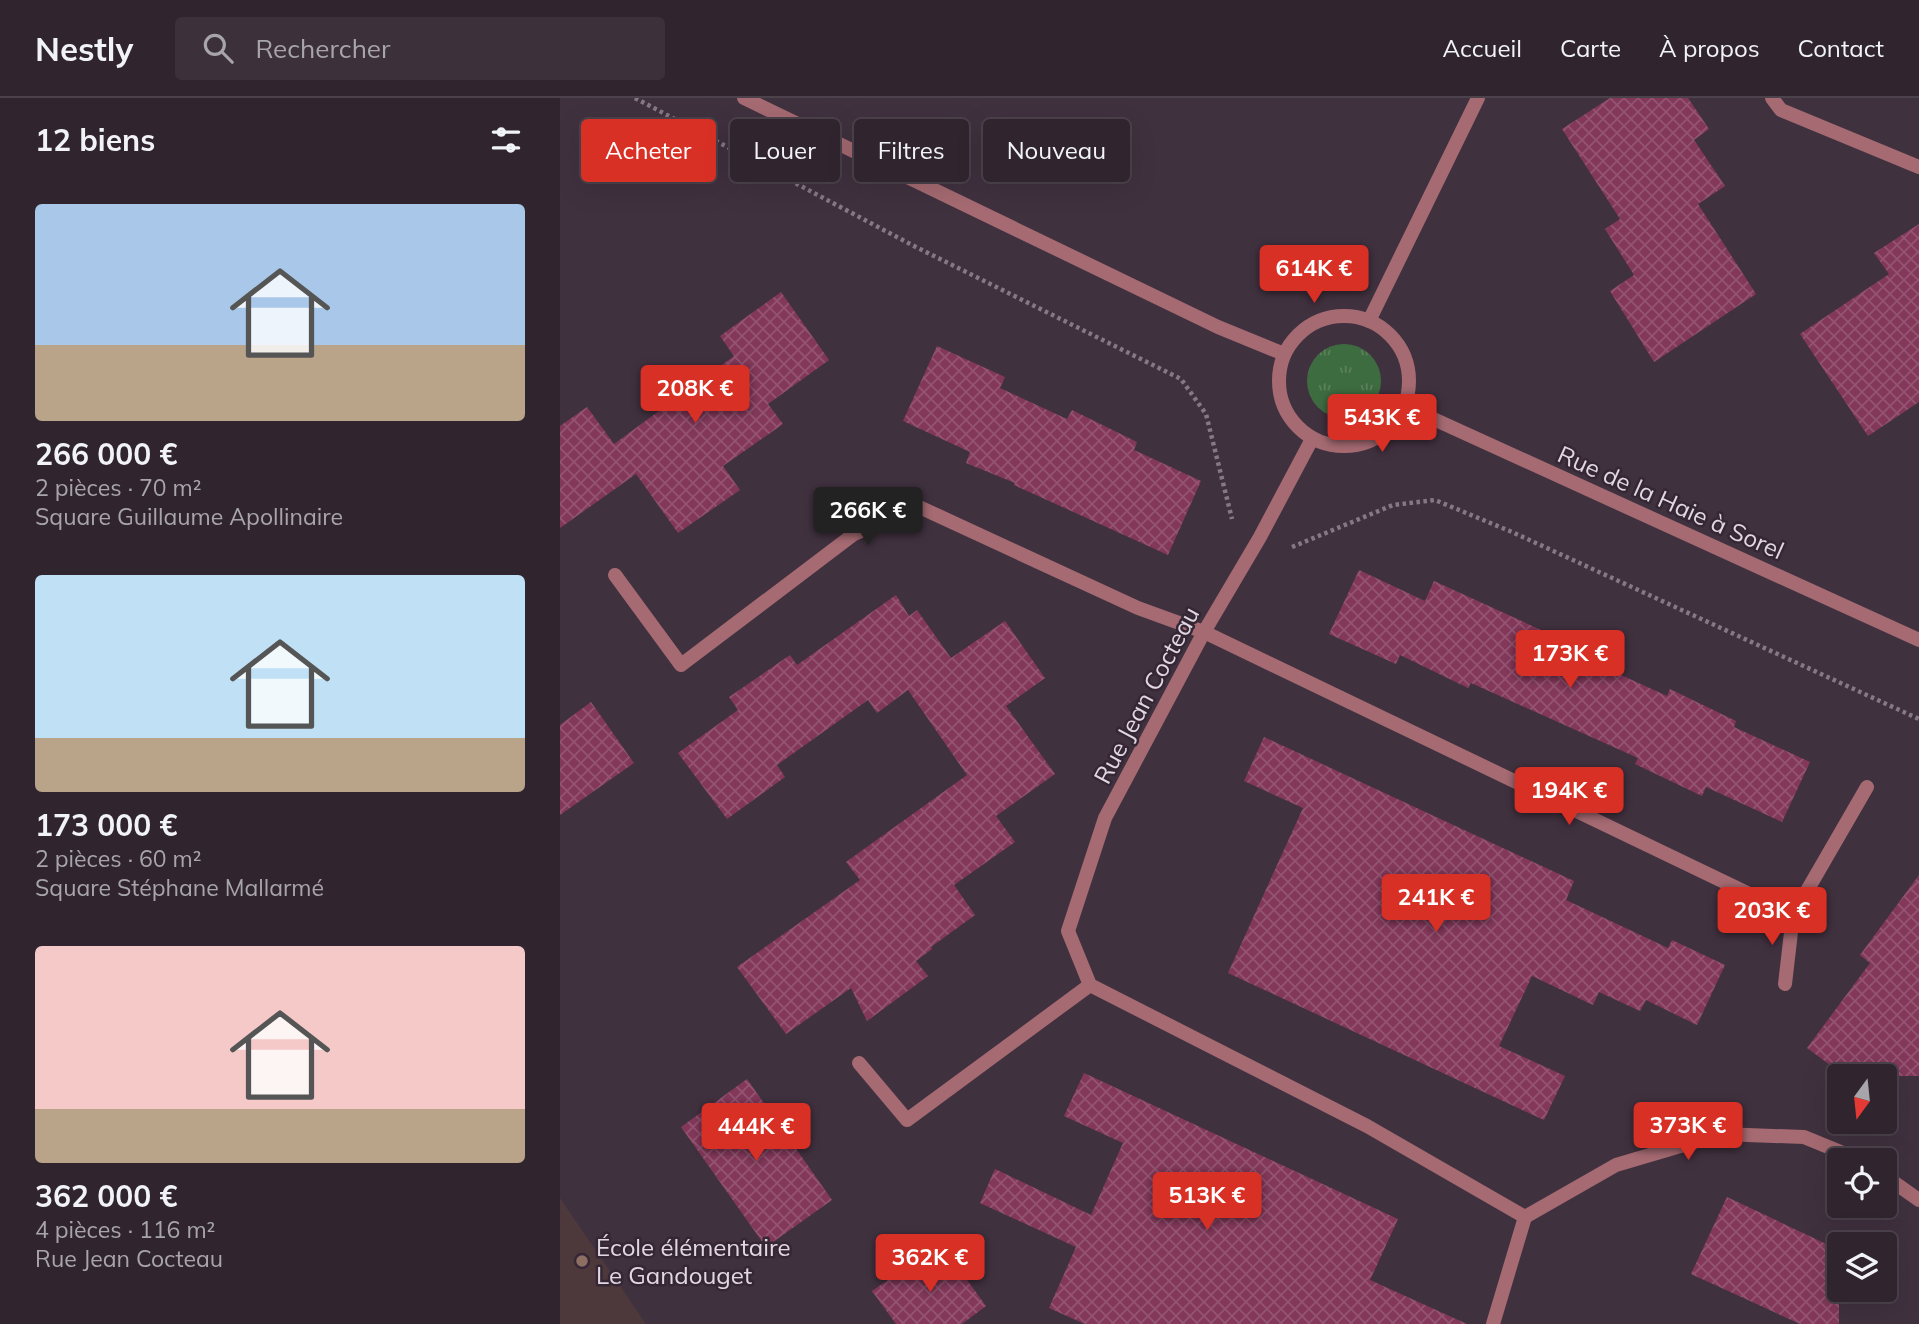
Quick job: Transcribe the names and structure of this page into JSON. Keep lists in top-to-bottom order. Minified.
{"streets":{"street":["Rue de la Haie à Sorel","Rue Jean Cocteau"]},"crossings":[["Rue de la Haie à Sorel","Rue Jean Cocteau"]],"places":["École élémentaire Le Gandouget"],"north":"bottom","page":{"header":"Nestly","search":"Rechercher","nav":["Accueil","Carte","À propos","Contact"],"heading":"12 biens","chip":["Acheter","Louer","Filtres","Nouveau"],"list":[{"name":"266 000 €","note":"2 pièces · 70 m² · Square Guillaume Apollinaire"},{"name":"173 000 €","note":"2 pièces · 60 m² · Square Stéphane Mallarmé"},{"name":"362 000 €","note":"4 pièces · 116 m² · Rue Jean Cocteau"}],"price":["614K €","208K €","543K €","266K €","173K €","194K €","241K €","203K €","373K €","444K €","513K €","362K €"]}}
